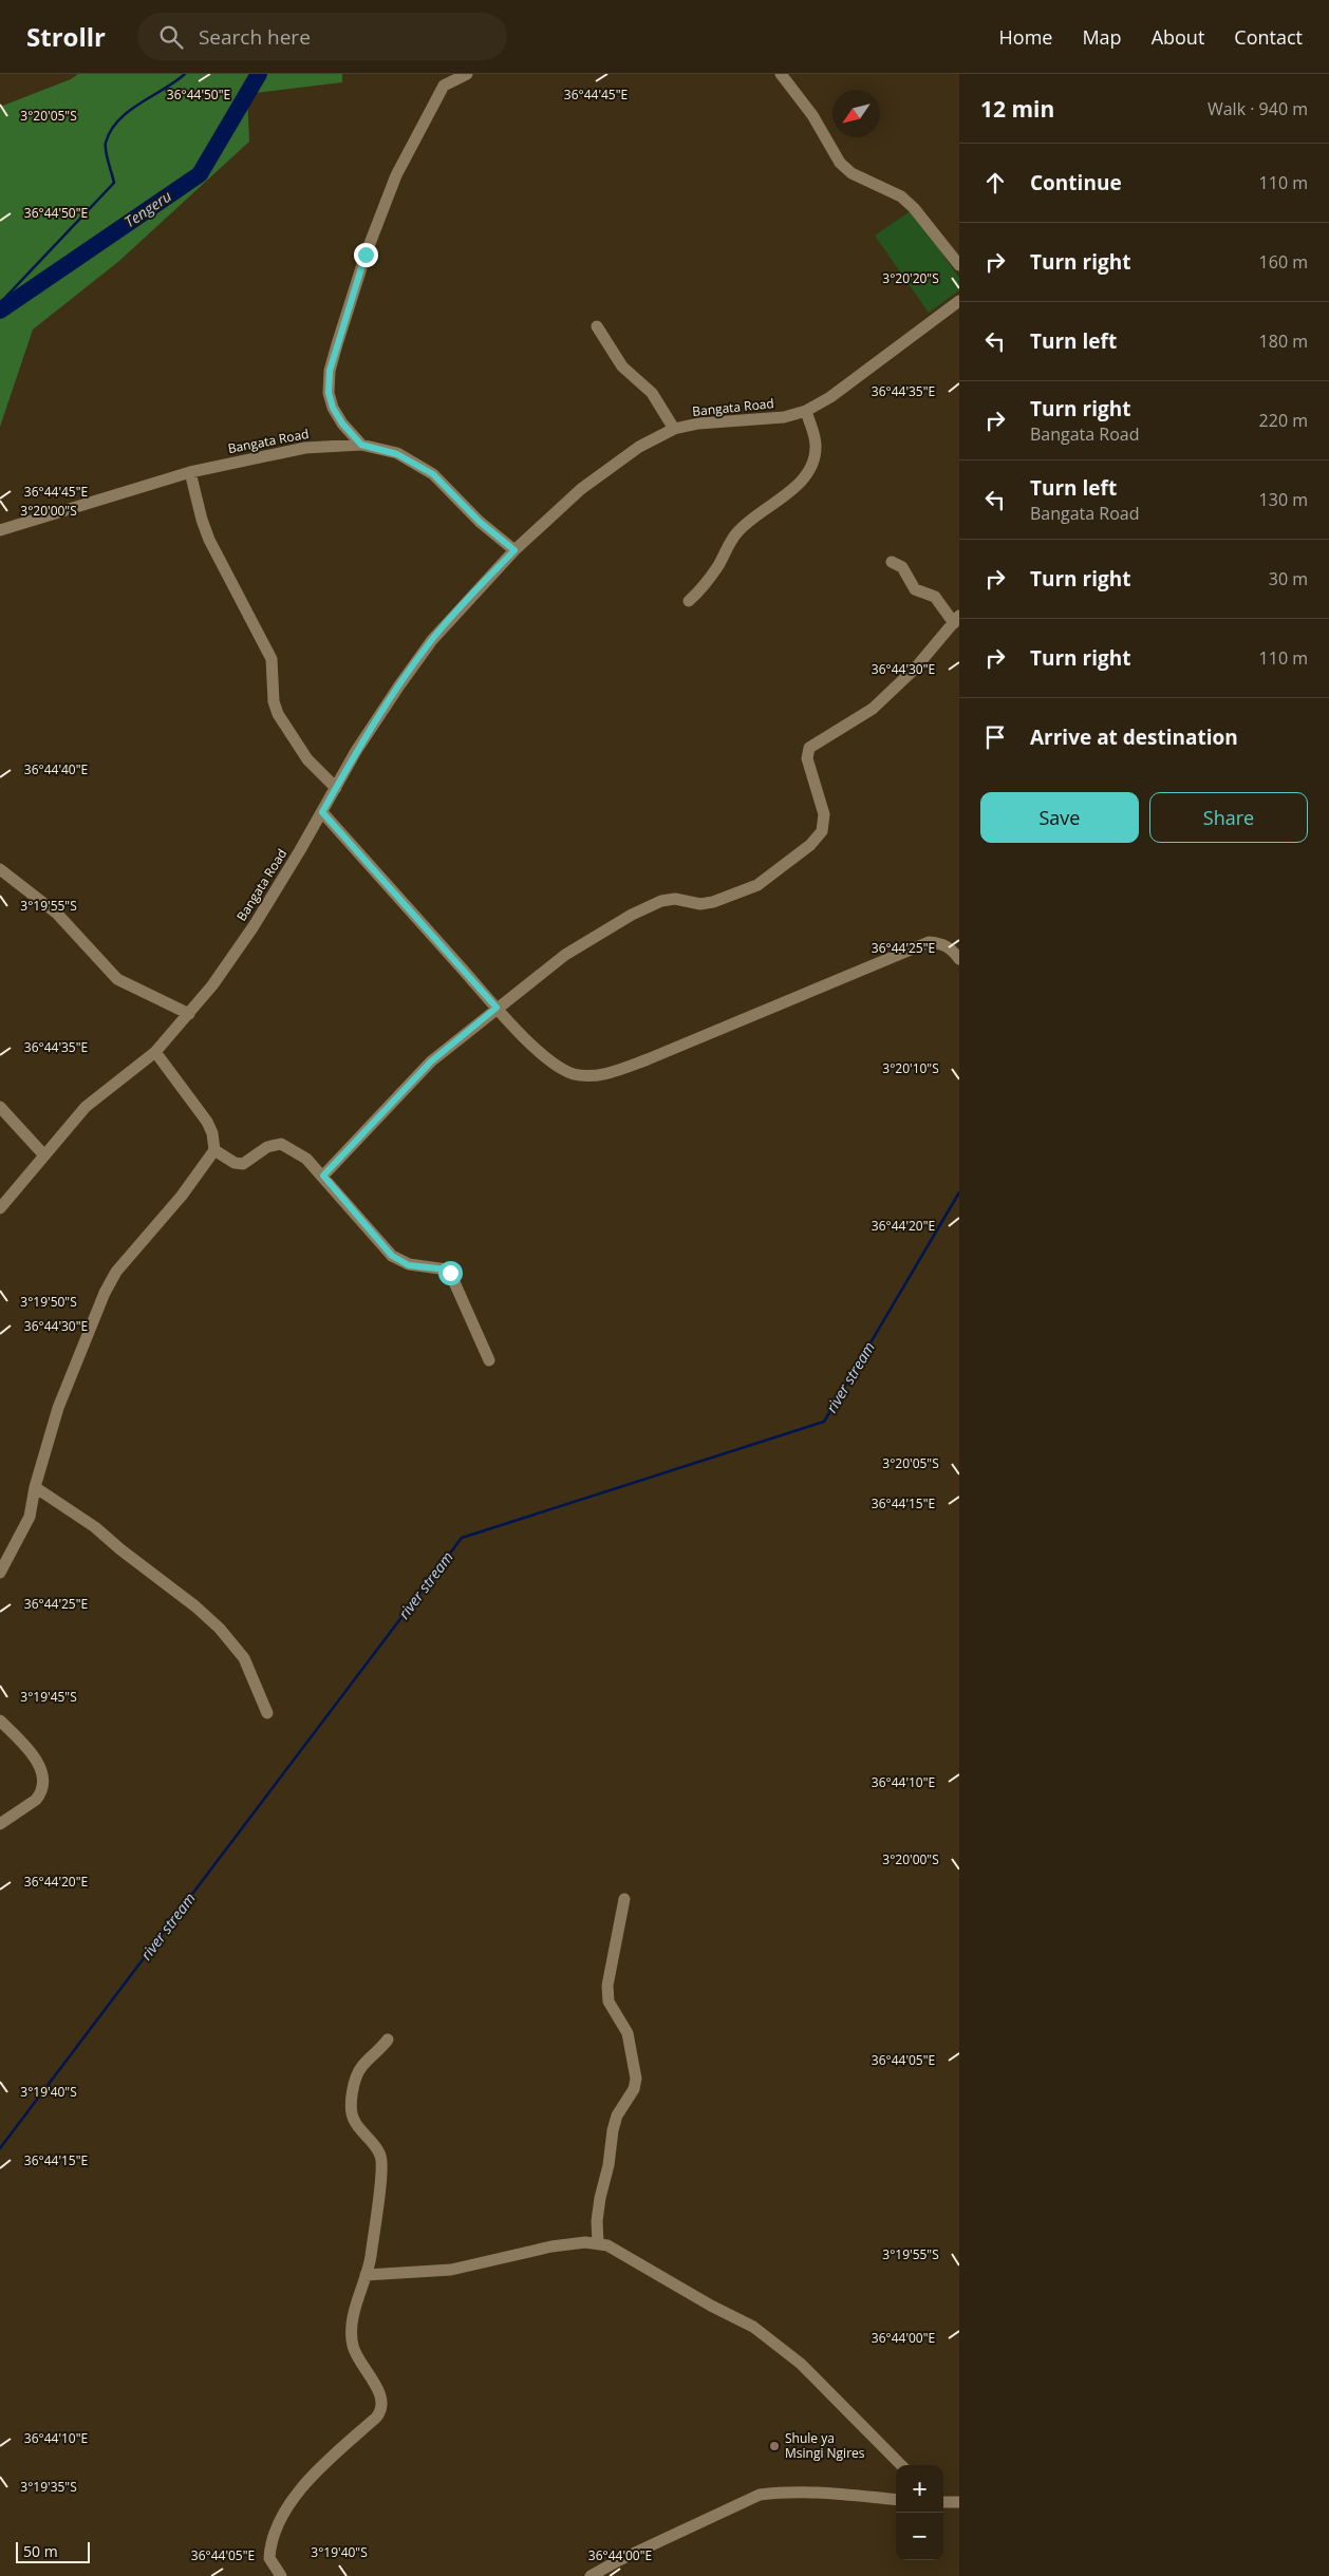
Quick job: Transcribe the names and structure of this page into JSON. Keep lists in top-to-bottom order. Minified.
{"streets":{"street":["Bangata Road"]},"water":["Tengeru","river stream"],"places":["Shule ya Msingi Ngires"],"scale_bar":"50 m","north":"bottom left","page":{"header":"Strollr","search":"Search here","nav":["Home","Map","About","Contact"],"heading":["12 min","Walk · 940 m"],"list":[["Continue","110 m"],["Turn right","160 m"],["Turn left","180 m"],["Turn right","Bangata Road","220 m"],["Turn left","Bangata Road","130 m"],["Turn right","30 m"],["Turn right","110 m"],"Arrive at destination"],"buttons":["Save","Share"],"map_buttons":["+","−"],"scale":"50 m"},"coordinates":["36°44'45\"E","36°44'50\"E","3°20'05\"S","3°20'20\"S","36°44'35\"E","3°20'00\"S","36°44'30\"E","36°44'40\"E","3°19'55\"S","36°44'25\"E","3°20'10\"S","36°44'20\"E","3°19'50\"S","36°44'15\"E","3°19'45\"S","36°44'10\"E","36°44'05\"E","3°19'40\"S","36°44'00\"E","3°19'35\"S"]}
